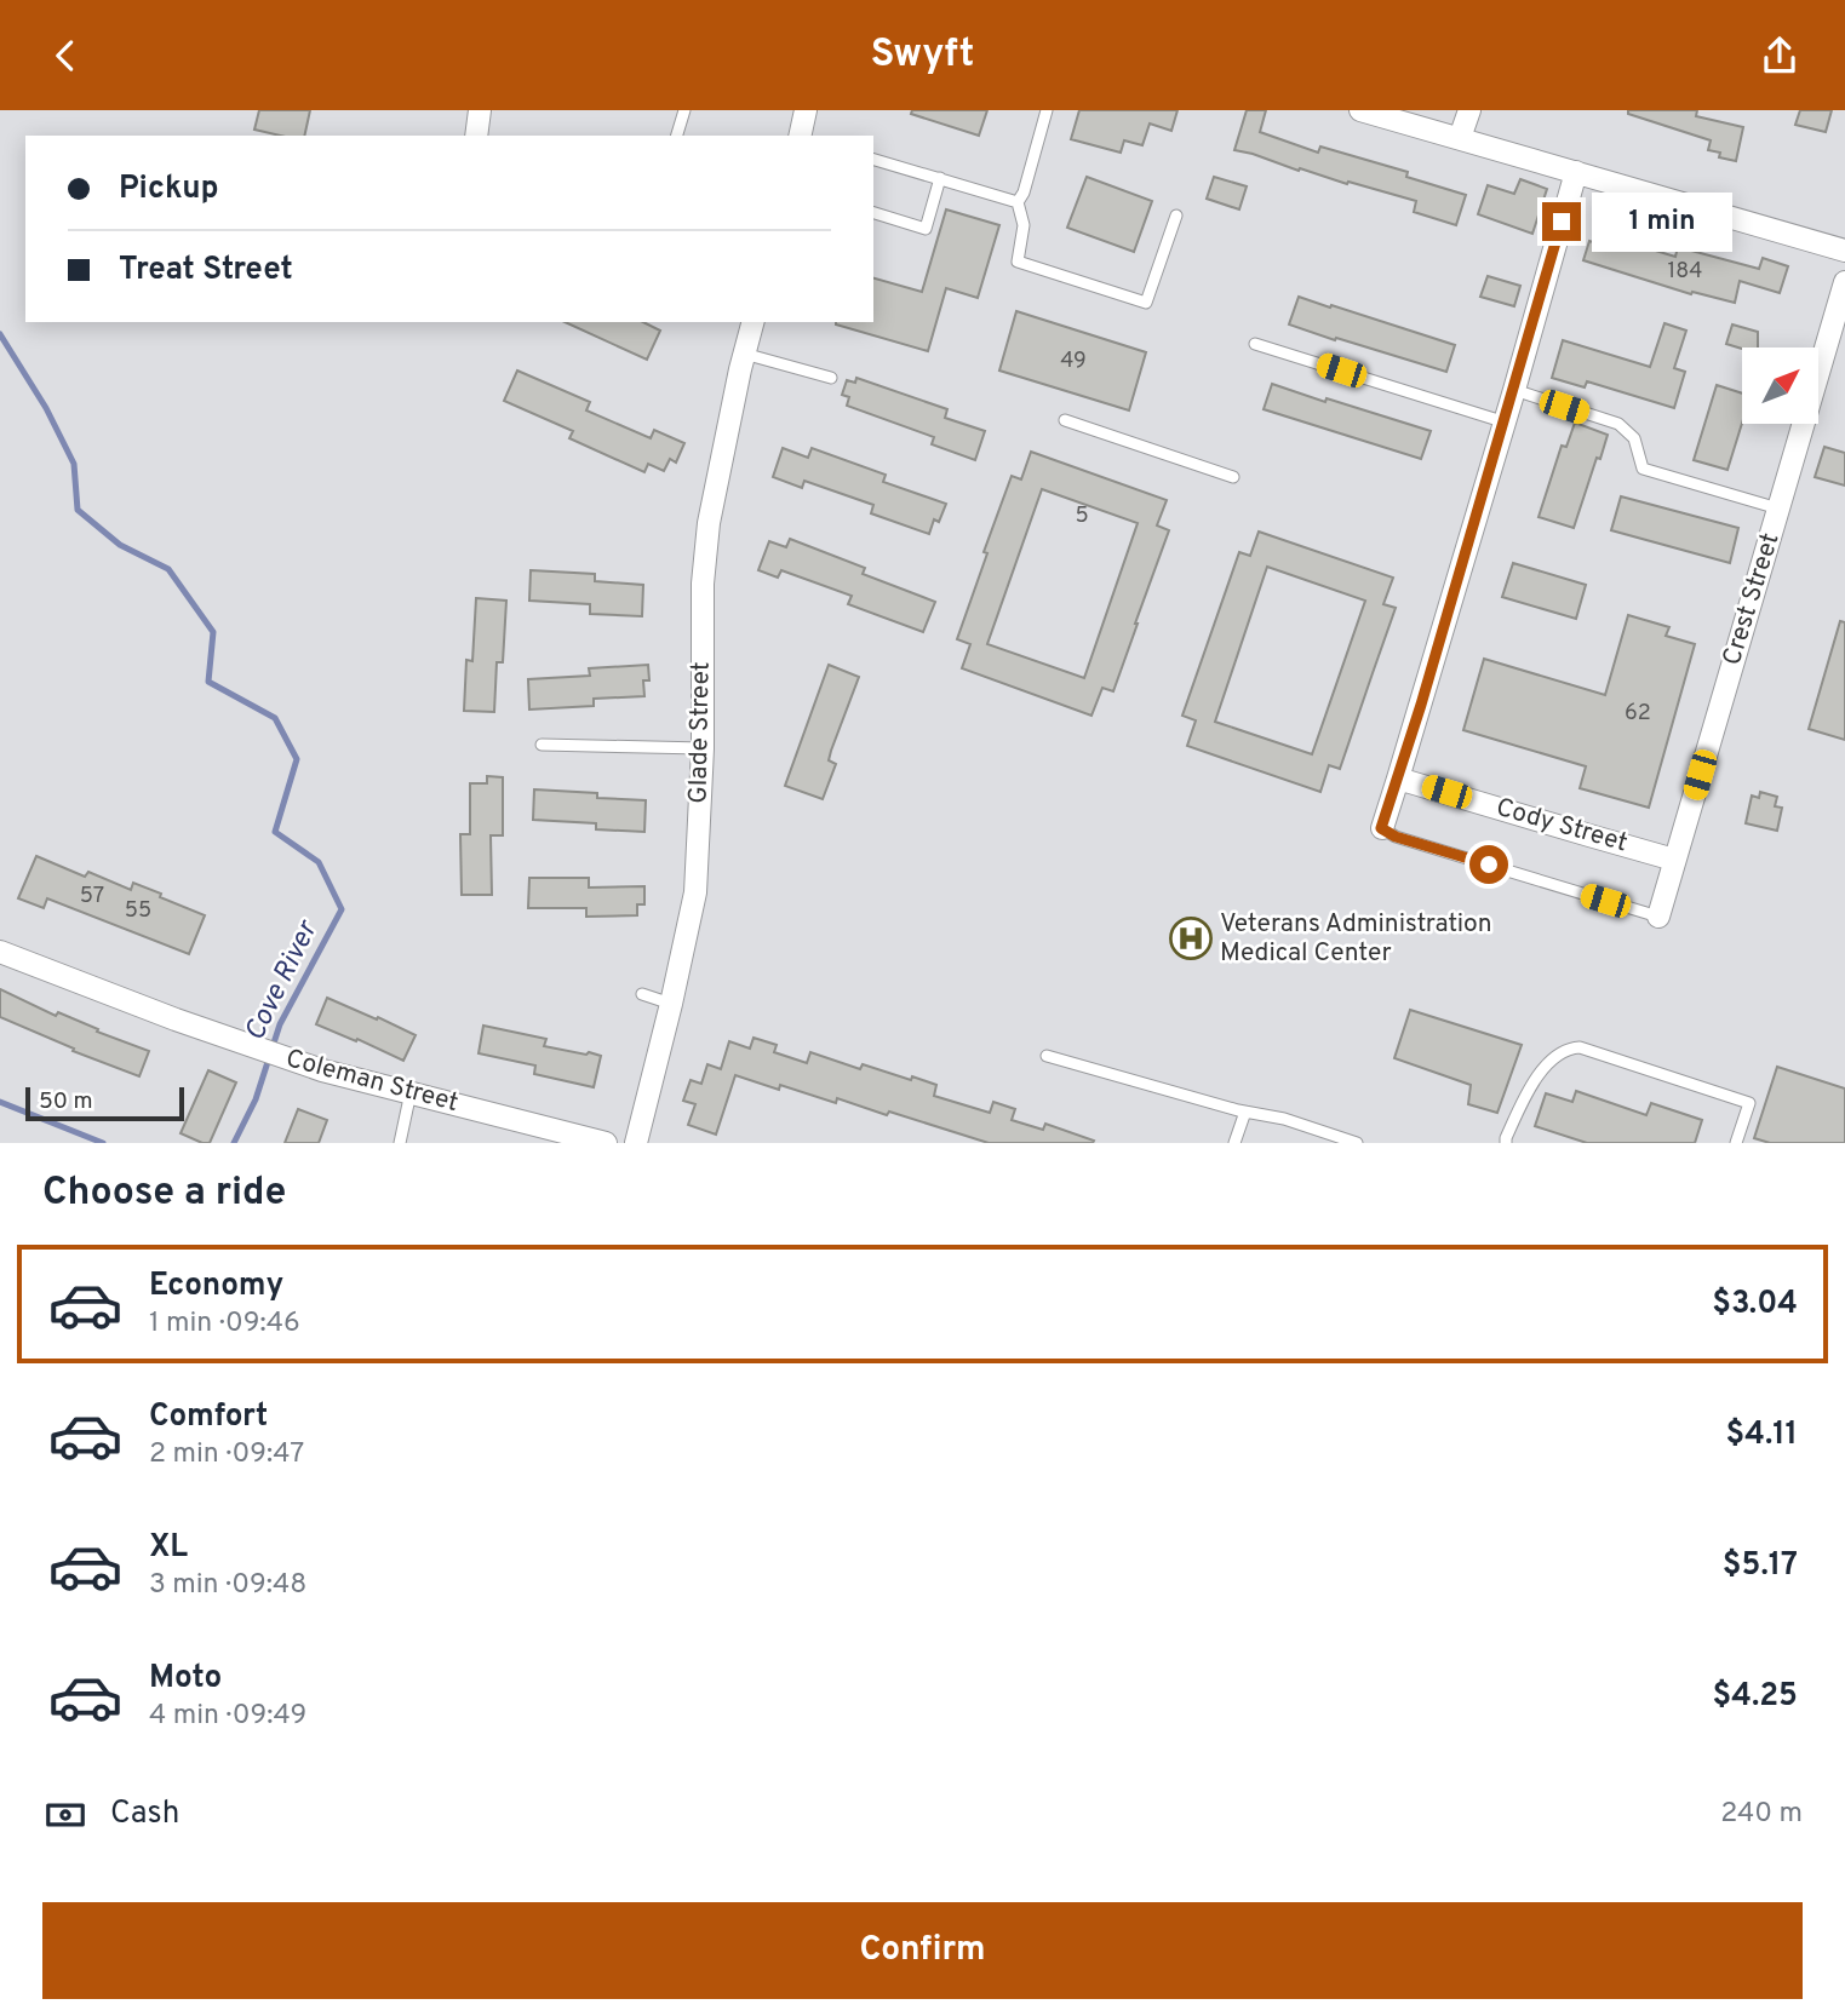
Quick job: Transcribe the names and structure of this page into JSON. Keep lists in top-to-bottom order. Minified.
{"streets":{"street":["Crest Street","Glade Street","Cody Street","Coleman Street"]},"crossings":[["Crest Street","Cody Street"]],"water":["Cove River"],"places":{"hospital":["Veterans Administration Medical Center"]},"house_numbers":["184","49","5","62","57","55"],"scale_bar":"50 m","north":"top right","page":{"header":"Swyft","banner":["Pickup","Treat Street"],"bubble":"1 min","scale":"50 m","heading":"Choose a ride","list":[{"name":"Economy","note":"1 min · 09:46","value":"$3.04"},{"name":"Comfort","note":"2 min · 09:47","value":"$4.11"},{"name":"XL","note":"3 min · 09:48","value":"$5.17"},{"name":"Moto","note":"4 min · 09:49","value":"$4.25"}],"pay":["Cash","240 m"],"buttons":"Confirm"}}
